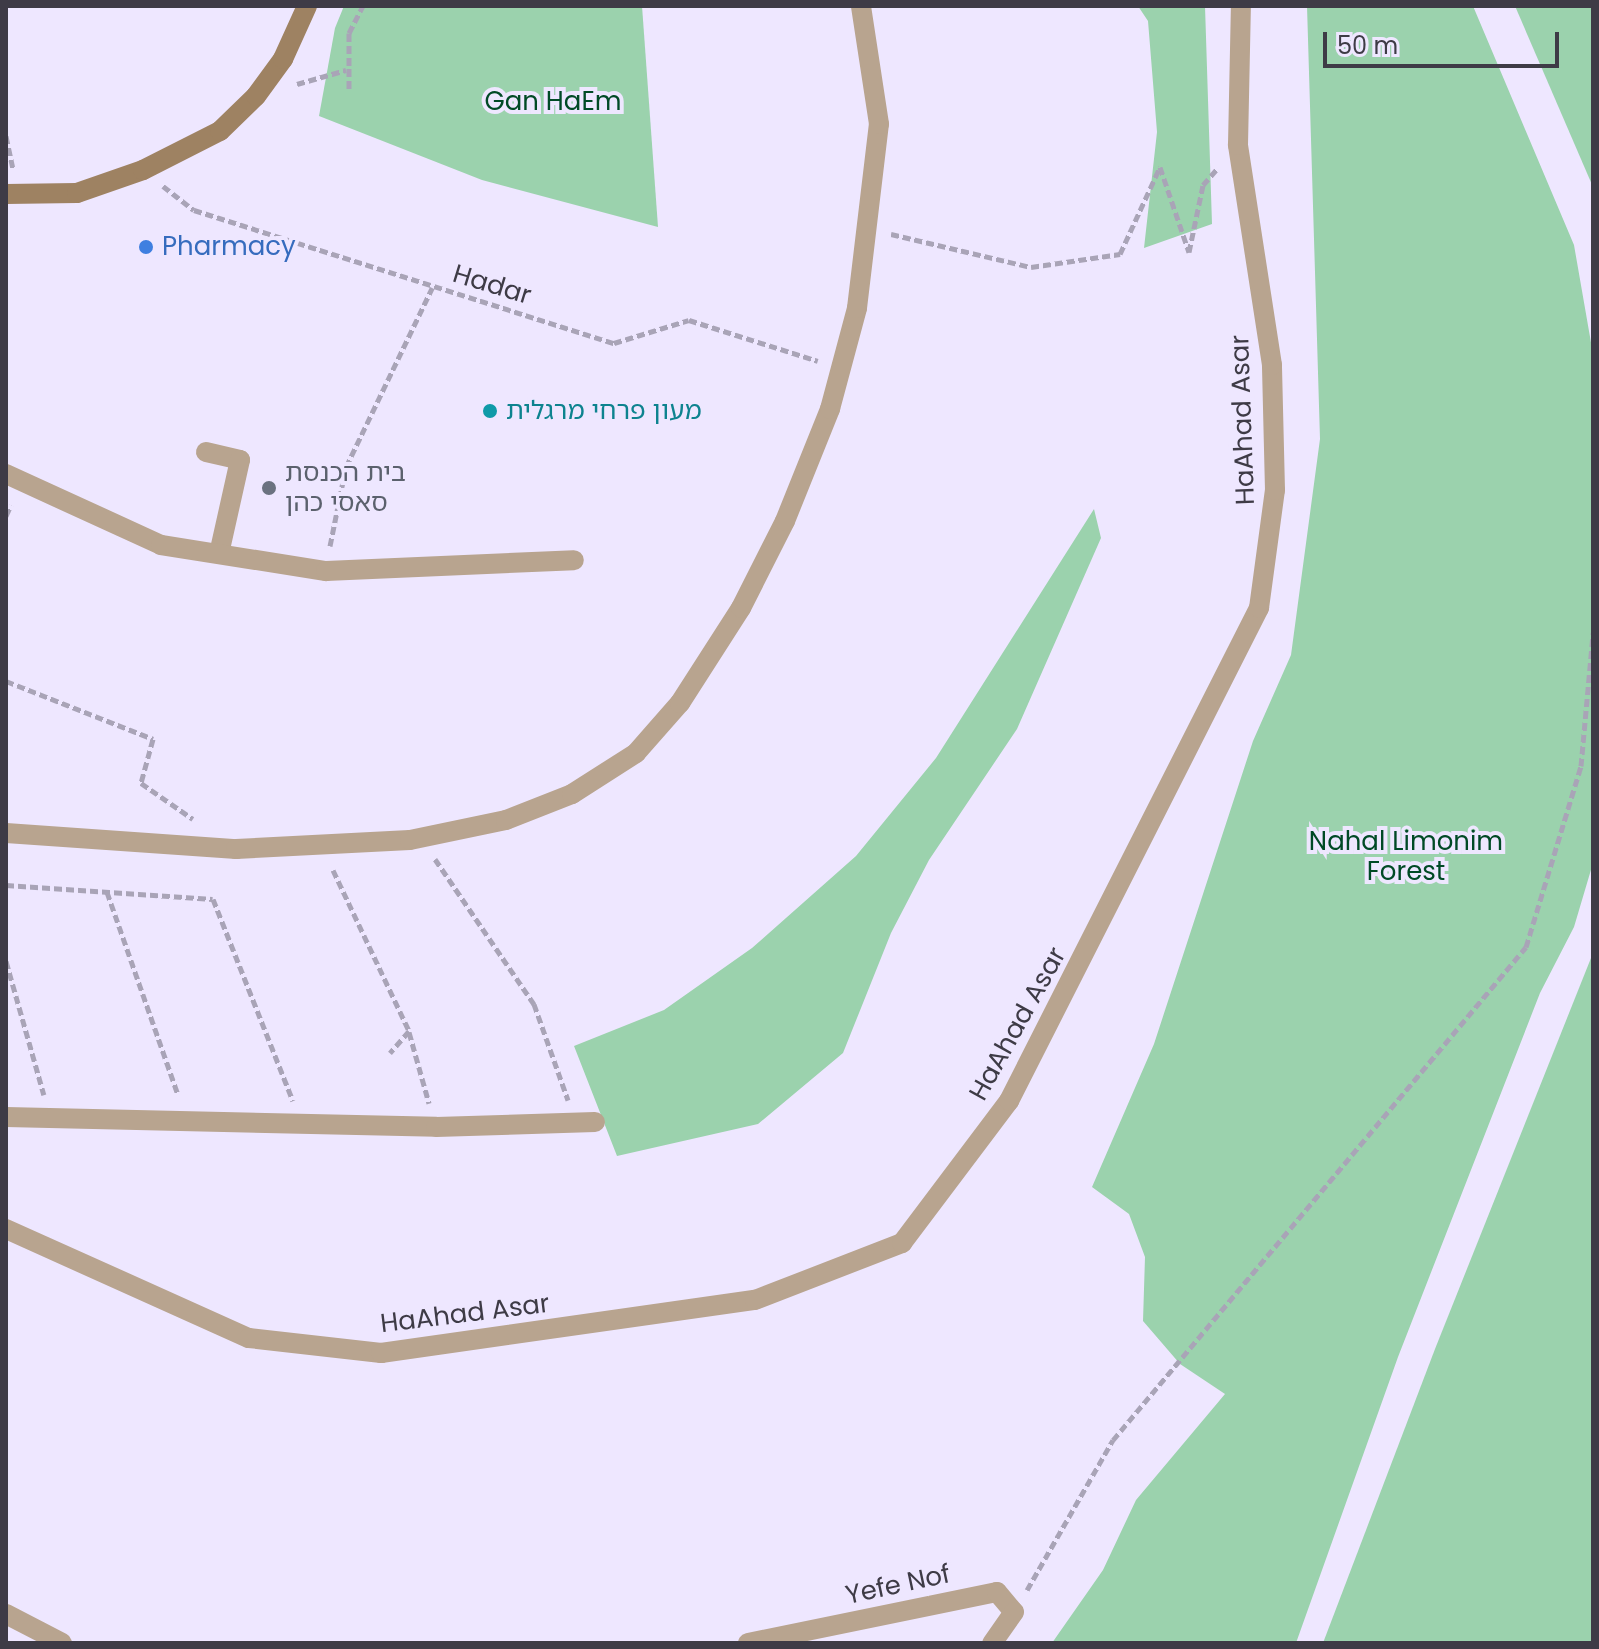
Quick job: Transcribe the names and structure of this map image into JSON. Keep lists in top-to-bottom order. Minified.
{"streets":{"street":["HaAhad Asar","Yefe Nof"],"path":["Hadar"]},"parks":["Gan HaEm","Nahal Limonim Forest"],"places":["Pharmacy","מעון פרחי מרגלית","בית הכנסת סאסי כהן"],"scale_bar":"50 m"}
